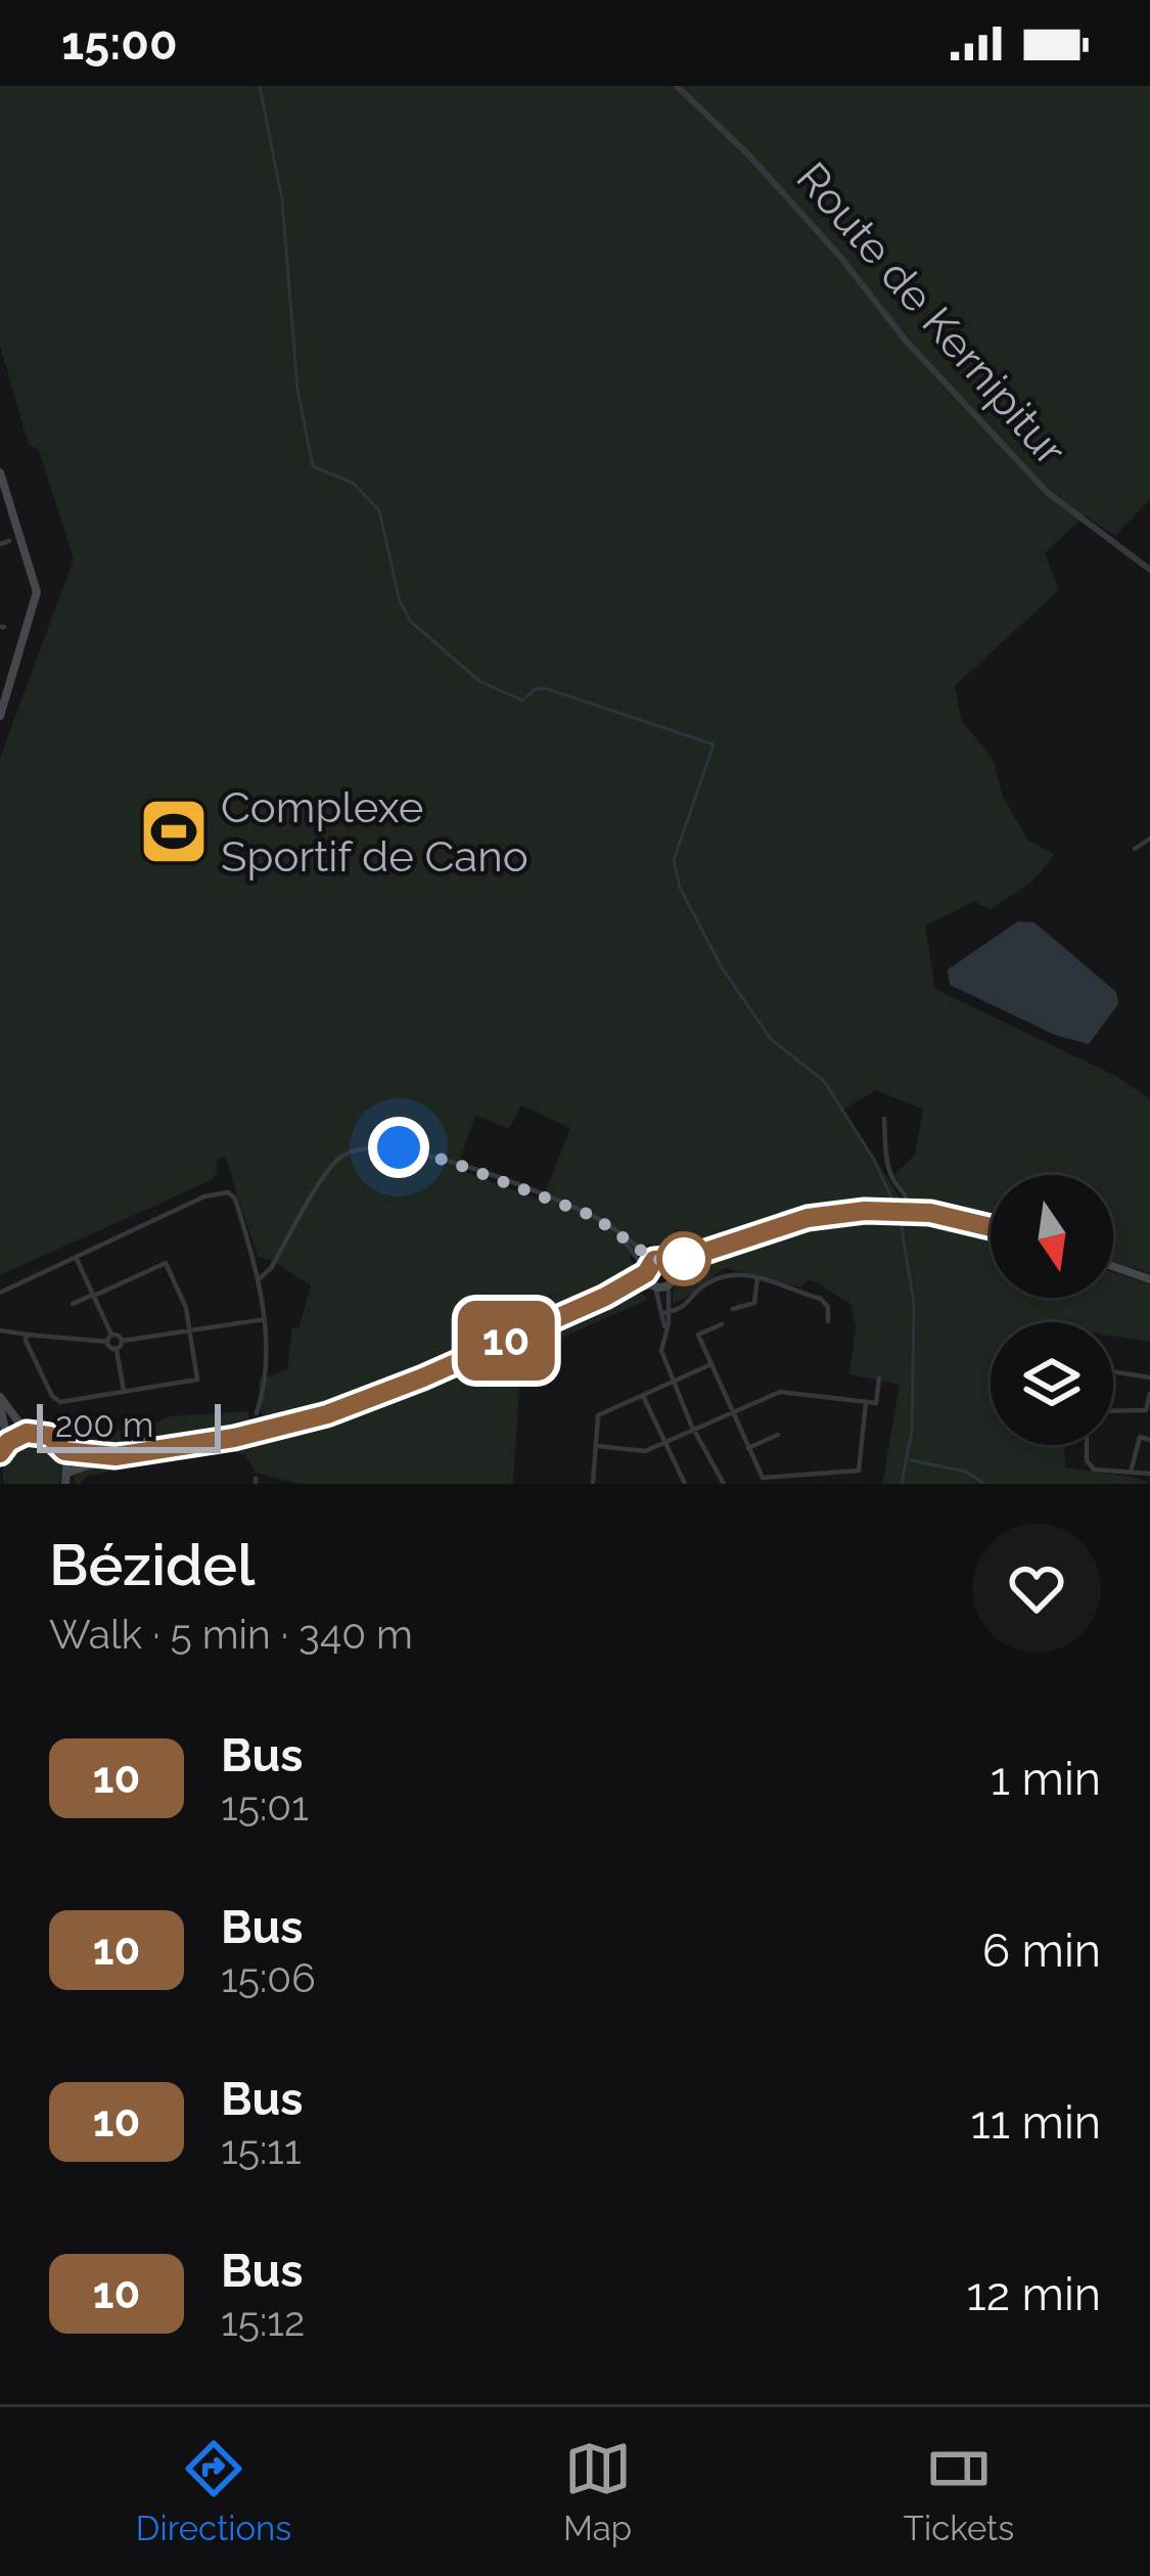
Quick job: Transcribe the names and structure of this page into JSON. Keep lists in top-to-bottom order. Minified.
{"streets":{"street":["Route de Kernipitur"]},"places":{"sports":["Complexe Sportif de Cano"]},"lines":["bus line 10"],"scale_bar":"200 m","north":"bottom","page":{"status":"15:00","on_map":"10","scale":"200 m","heading":["Bézidel","Walk · 5 min · 340 m"],"list":[{"mark":"10","name":"Bus","note":"15:01","value":"1 min"},{"mark":"10","name":"Bus","note":"15:06","value":"6 min"},{"mark":"10","name":"Bus","note":"15:11","value":"11 min"},{"mark":"10","name":"Bus","note":"15:12","value":"12 min"}],"tabs":["Directions","Map","Tickets"]}}
